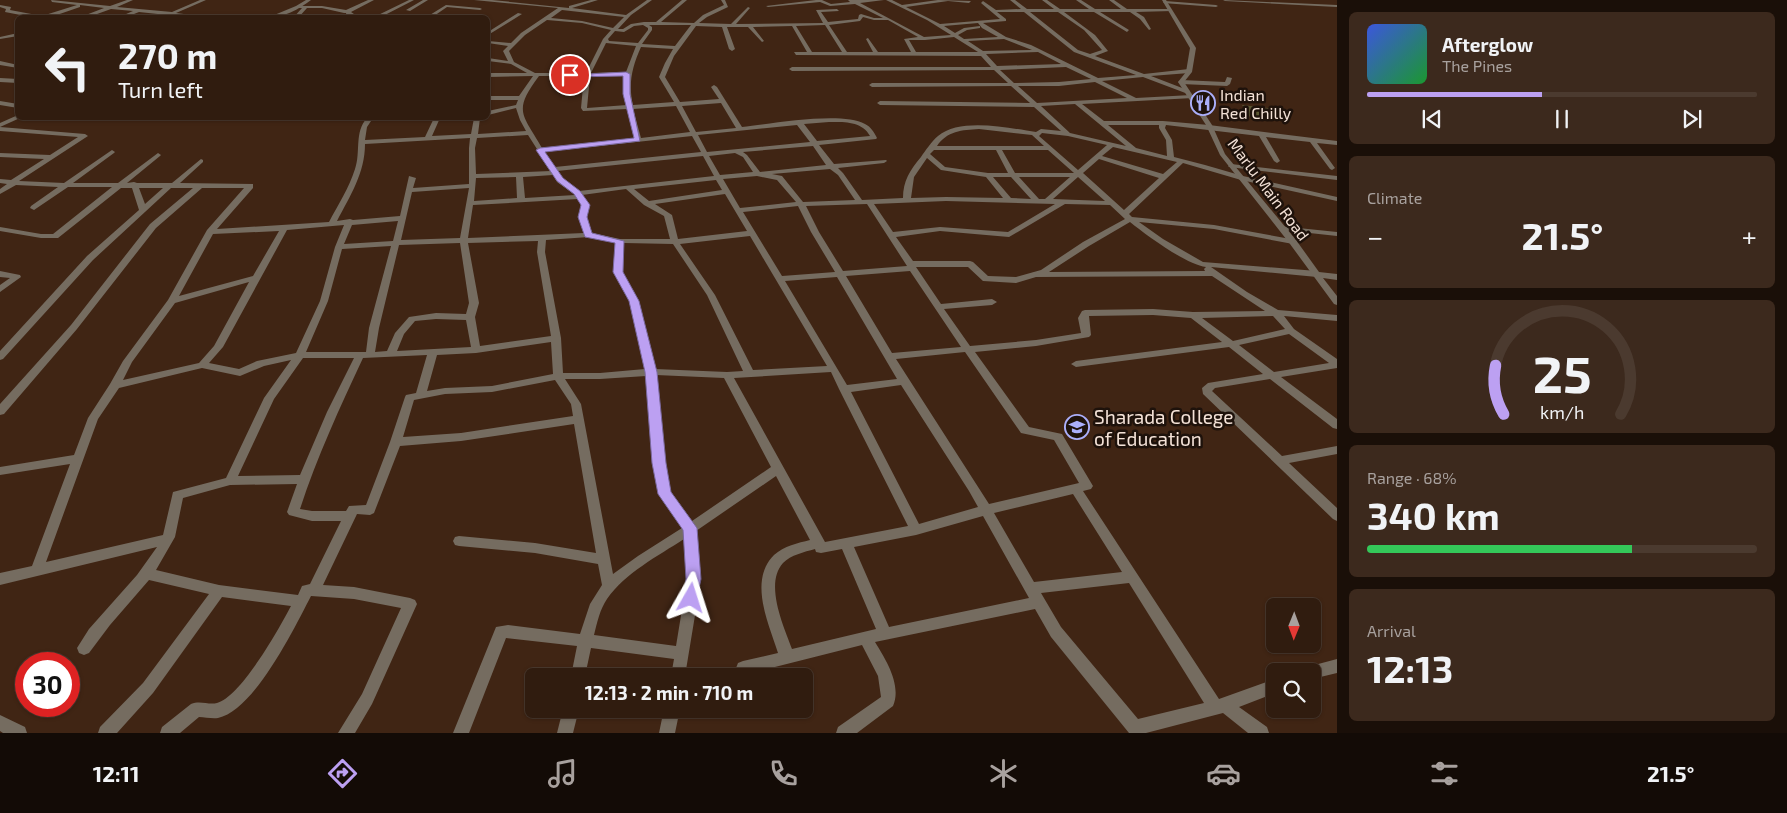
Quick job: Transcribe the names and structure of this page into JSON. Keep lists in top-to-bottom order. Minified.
{"streets":{"street":["Marlu Main Road"]},"places":{"restaurant":["Indian Red Chilly"],"school or university":["Sharada College of Education"]},"north":"bottom","page":{"turn":["270 m","Turn left"],"song":["Afterglow","The Pines"],"tile":["Climate",["Range · 68%","340 km"],["Arrival","12:13"]],"heat":["−","21.5°","+"],"limit":"30","trip":"12:13 · 2 min · 710 m","tabs":["12:11","21.5°"],"gauge":["25","km/h"]}}
